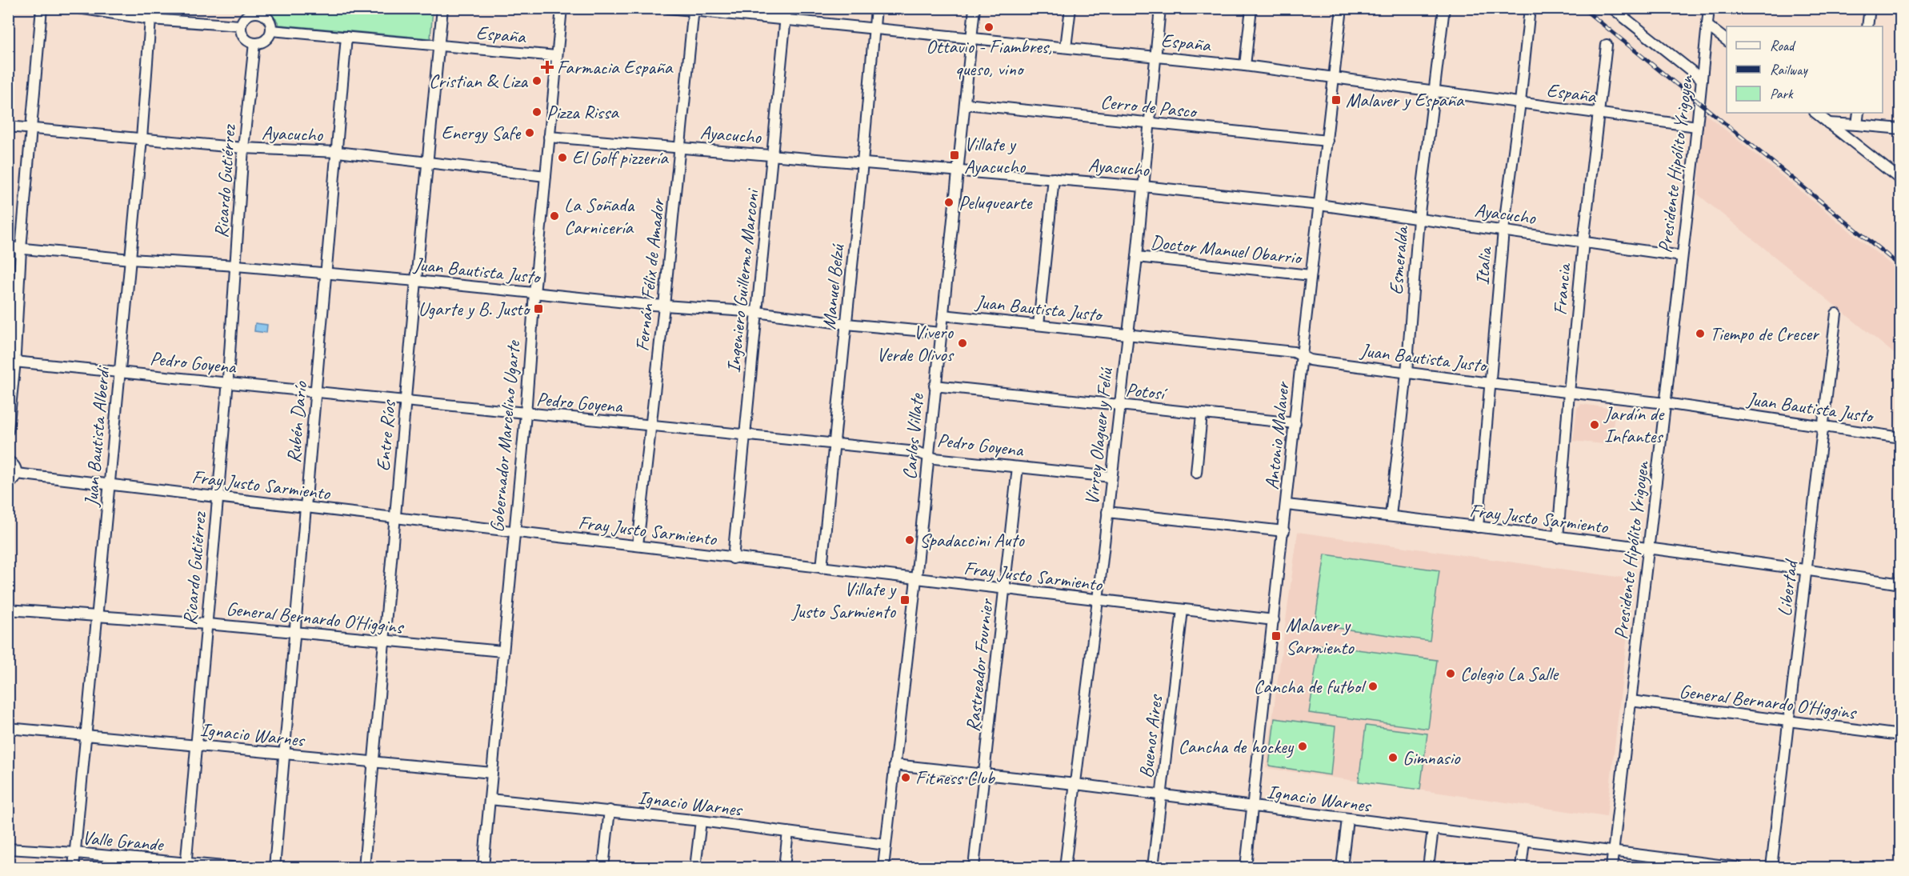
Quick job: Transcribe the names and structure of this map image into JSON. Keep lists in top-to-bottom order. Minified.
{"streets":{"street":["España","Cerro de Pasco","Ayacucho","Presidente Hipólito Yrigoyen","Ricardo Gutiérrez","Doctor Manuel Obarrio","Esmeralda","Italia","Juan Bautista Justo","Fernán Félix de Amador","Ingeniero Guillermo Marconi","Manuel Belzú","Francia","Pedro Goyena","Potosí","Rubén Darío","Entre Ríos","Antonio Malaver","Juan Bautista Alberdi","Gobernador Marcelino Ugarte","Carlos Villate","Virrey Olaguer y Feliú","Fray Justo Sarmiento","Libertad","General Bernardo O'Higgins","Rastreador Fournier","Ignacio Warnes","Buenos Aires","Valle Grande"]},"crossings":[["España","Presidente Hipólito Yrigoyen"],["España","Ricardo Gutiérrez"],["España","Esmeralda"],["España","Italia"],["España","Fernán Félix de Amador"],["España","Ingeniero Guillermo Marconi"],["España","Manuel Belzú"],["España","Francia"],["España","Rubén Darío"],["España","Entre Ríos"],["España","Antonio Malaver"],["España","Gobernador Marcelino Ugarte"],["España","Carlos Villate"],["España","Virrey Olaguer y Feliú"],["Cerro de Pasco","Antonio Malaver"],["Cerro de Pasco","Carlos Villate"],["Cerro de Pasco","Virrey Olaguer y Feliú"],["Ayacucho","Presidente Hipólito Yrigoyen"],["Ayacucho","Ricardo Gutiérrez"],["Ayacucho","Esmeralda"],["Ayacucho","Italia"],["Ayacucho","Fernán Félix de Amador"],["Ayacucho","Ingeniero Guillermo Marconi"],["Ayacucho","Manuel Belzú"],["Ayacucho","Francia"],["Ayacucho","Rubén Darío"],["Ayacucho","Entre Ríos"],["Ayacucho","Antonio Malaver"],["Ayacucho","Juan Bautista Alberdi"],["Ayacucho","Gobernador Marcelino Ugarte"],["Ayacucho","Carlos Villate"],["Ayacucho","Virrey Olaguer y Feliú"],["Presidente Hipólito Yrigoyen","Juan Bautista Justo"],["Presidente Hipólito Yrigoyen","Fray Justo Sarmiento"],["Presidente Hipólito Yrigoyen","General Bernardo O'Higgins"],["Presidente Hipólito Yrigoyen","Ignacio Warnes"],["Ricardo Gutiérrez","Juan Bautista Justo"],["Ricardo Gutiérrez","Pedro Goyena"],["Ricardo Gutiérrez","Fray Justo Sarmiento"],["Ricardo Gutiérrez","General Bernardo O'Higgins"],["Ricardo Gutiérrez","Ignacio Warnes"],["Ricardo Gutiérrez","Valle Grande"],["Doctor Manuel Obarrio","Antonio Malaver"],["Doctor Manuel Obarrio","Virrey Olaguer y Feliú"],["Esmeralda","Juan Bautista Justo"],["Esmeralda","Fray Justo Sarmiento"],["Italia","Juan Bautista Justo"],["Italia","Fray Justo Sarmiento"],["Juan Bautista Justo","Fernán Félix de Amador"],["Juan Bautista Justo","Ingeniero Guillermo Marconi"],["Juan Bautista Justo","Manuel Belzú"],["Juan Bautista Justo","Francia"],["Juan Bautista Justo","Rubén Darío"],["Juan Bautista Justo","Entre Ríos"],["Juan Bautista Justo","Antonio Malaver"],["Juan Bautista Justo","Juan Bautista Alberdi"],["Juan Bautista Justo","Gobernador Marcelino Ugarte"],["Juan Bautista Justo","Carlos Villate"],["Juan Bautista Justo","Virrey Olaguer y Feliú"],["Juan Bautista Justo","Libertad"],["Fernán Félix de Amador","Pedro Goyena"],["Fernán Félix de Amador","Fray Justo Sarmiento"],["Ingeniero Guillermo Marconi","Pedro Goyena"],["Ingeniero Guillermo Marconi","Fray Justo Sarmiento"],["Manuel Belzú","Pedro Goyena"],["Manuel Belzú","Fray Justo Sarmiento"],["Francia","Fray Justo Sarmiento"],["Pedro Goyena","Rubén Darío"],["Pedro Goyena","Entre Ríos"],["Pedro Goyena","Juan Bautista Alberdi"],["Pedro Goyena","Gobernador Marcelino Ugarte"],["Pedro Goyena","Carlos Villate"],["Pedro Goyena","Virrey Olaguer y Feliú"],["Pedro Goyena","Rastreador Fournier"],["Potosí","Antonio Malaver"],["Potosí","Carlos Villate"],["Potosí","Virrey Olaguer y Feliú"],["Rubén Darío","Fray Justo Sarmiento"],["Rubén Darío","General Bernardo O'Higgins"],["Rubén Darío","Ignacio Warnes"],["Entre Ríos","Fray Justo Sarmiento"],["Entre Ríos","General Bernardo O'Higgins"],["Entre Ríos","Ignacio Warnes"],["Antonio Malaver","Fray Justo Sarmiento"],["Antonio Malaver","Ignacio Warnes"],["Juan Bautista Alberdi","Fray Justo Sarmiento"],["Juan Bautista Alberdi","General Bernardo O'Higgins"],["Juan Bautista Alberdi","Ignacio Warnes"],["Juan Bautista Alberdi","Valle Grande"],["Gobernador Marcelino Ugarte","Fray Justo Sarmiento"],["Gobernador Marcelino Ugarte","General Bernardo O'Higgins"],["Gobernador Marcelino Ugarte","Ignacio Warnes"],["Carlos Villate","Fray Justo Sarmiento"],["Carlos Villate","Ignacio Warnes"],["Virrey Olaguer y Feliú","Fray Justo Sarmiento"],["Virrey Olaguer y Feliú","Ignacio Warnes"],["Fray Justo Sarmiento","Libertad"],["Fray Justo Sarmiento","Rastreador Fournier"],["Fray Justo Sarmiento","Buenos Aires"],["Libertad","General Bernardo O'Higgins"],["Rastreador Fournier","Ignacio Warnes"],["Ignacio Warnes","Buenos Aires"]],"places":{"other":["Ottavio - Fiambres, queso, vino","Cristian & Liza","Pizza Rissa","Energy Safe","El Golf pizzería","Peluquearte","La Soñada Carnicería","Tiempo de Crecer","Vivero Verde Olivos","Jardín de Infantes","Spadaccini Auto","Colegio La Salle","Cancha de futbol","Cancha de hockey","Gimnasio","Fitness Club"],"health":["Farmacia España"],"transit":["Malaver y España","Villate y Ayacucho","Ugarte y B. Justo","Villate y Justo Sarmiento","Malaver y Sarmiento"]},"legend":["Road","Railway","Park"]}
